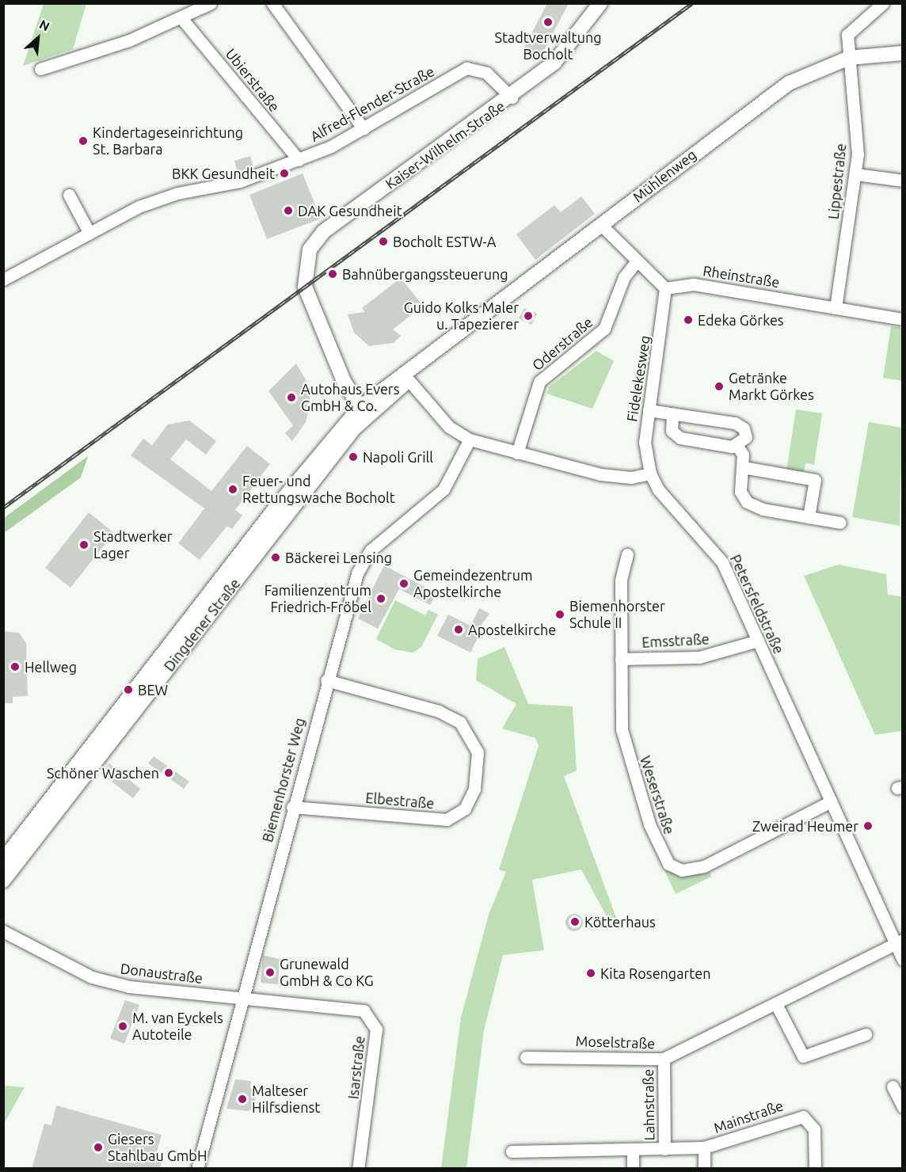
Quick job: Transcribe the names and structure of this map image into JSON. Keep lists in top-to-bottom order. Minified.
{"streets":{"main road":["Kaiser-Wilhelm-Straße","Mühlenweg","Dingdener Straße"],"street":["Ubierstraße","Alfred-Flender-Straße","Lippestraße","Rheinstraße","Oderstraße","Fidelekesweg","Petersfeldstraße","Emsstraße","Biemenhorster Weg","Weserstraße","Elbestraße","Donaustraße","Moselstraße","Isarstraße","Lahnstraße","Mainstraße"]},"crossings":[["Ubierstraße","Alfred-Flender-Straße"],["Alfred-Flender-Straße","Kaiser-Wilhelm-Straße"],["Kaiser-Wilhelm-Straße","Mühlenweg"],["Kaiser-Wilhelm-Straße","Dingdener Straße"],["Mühlenweg","Lippestraße"],["Mühlenweg","Dingdener Straße"],["Lippestraße","Rheinstraße"],["Rheinstraße","Fidelekesweg"],["Fidelekesweg","Petersfeldstraße"],["Petersfeldstraße","Emsstraße"],["Petersfeldstraße","Weserstraße"],["Petersfeldstraße","Moselstraße"],["Emsstraße","Weserstraße"],["Biemenhorster Weg","Elbestraße"],["Biemenhorster Weg","Donaustraße"],["Biemenhorster Weg","Isarstraße"],["Donaustraße","Isarstraße"],["Moselstraße","Lahnstraße"],["Lahnstraße","Mainstraße"]],"places":["Stadtverwaltung Bocholt","Kindertageseinrichtung St. Barbara","BKK Gesundheit","DAK Gesundheit","Bocholt ESTW-A","Bahnübergangssteuerung","Guido Kolks Maler u. Tapezierer","Edeka Görkes","Getränke Markt Görkes","Autohaus Evers GmbH & Co.","Napoli Grill","Feuer- und Rettungswache Bocholt","Stadtwerker Lager","Bäckerei Lensing","Gemeindezentrum Apostelkirche","Familienzentrum Friedrich-Fröbel","Biemenhorster Schule II","Apostelkirche","Hellweg","BEW","Schöner Waschen","Zweirad Heumer","Kötterhaus","Grunewald GmbH & Co KG","Kita Rosengarten","M. van Eyckels Autoteile","Malteser Hilfsdienst","Giesers Stahlbau GmbH"],"north":"top right"}
